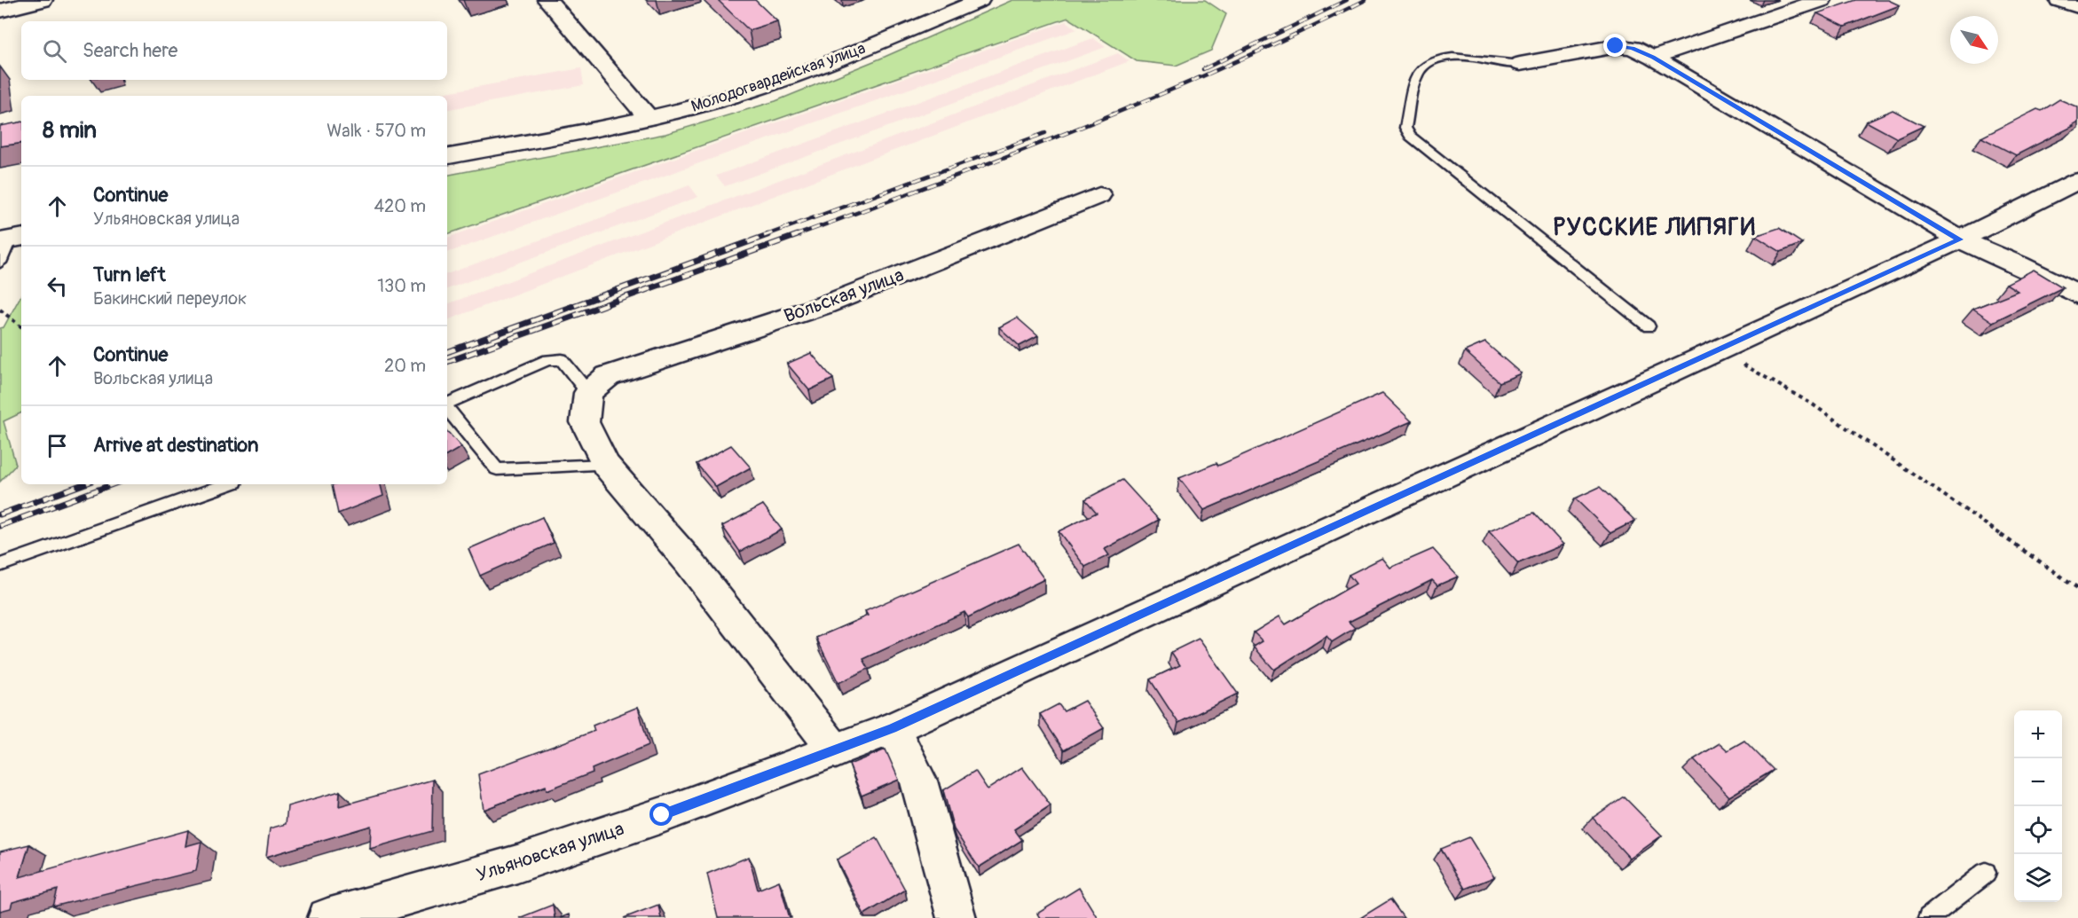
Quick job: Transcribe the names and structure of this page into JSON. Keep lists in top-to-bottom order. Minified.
{"streets":{"street":["Молодогвардейская улица","Вольская улица","Ульяновская улица"]},"districts":["РУССКИЕ ЛИПЯГИ"],"north":"bottom right","page":{"search":"Search here","heading":["8 min","Walk · 570 m"],"list":[["Continue","Ульяновская улица","420 m"],["Turn left","Бакинский переулок","130 m"],["Continue","Вольская улица","20 m"],"Arrive at destination"],"map_buttons":["+","−"]}}
